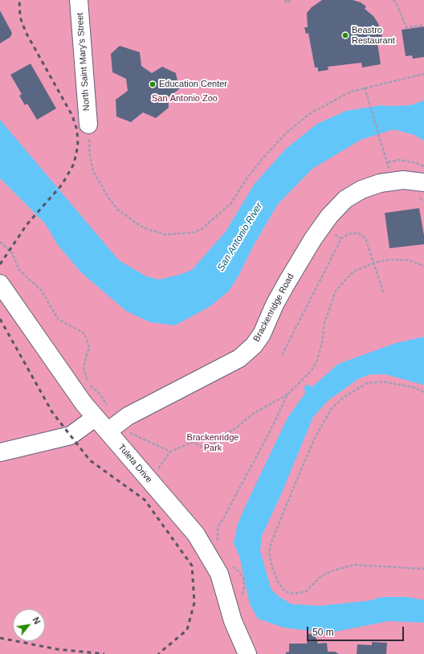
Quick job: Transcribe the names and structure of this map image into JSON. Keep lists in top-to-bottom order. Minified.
{"streets":{"street":["North Saint Mary's Street","Brackenridge Road","Tuleta Drive"]},"crossings":[["Brackenridge Road","Tuleta Drive"]],"water":["San Antonio River"],"parks":["San Antonio Zoo","Brackenridge Park"],"places":["Beastro Restaurant","Education Center"],"scale_bar":"50 m","north":"top right"}
